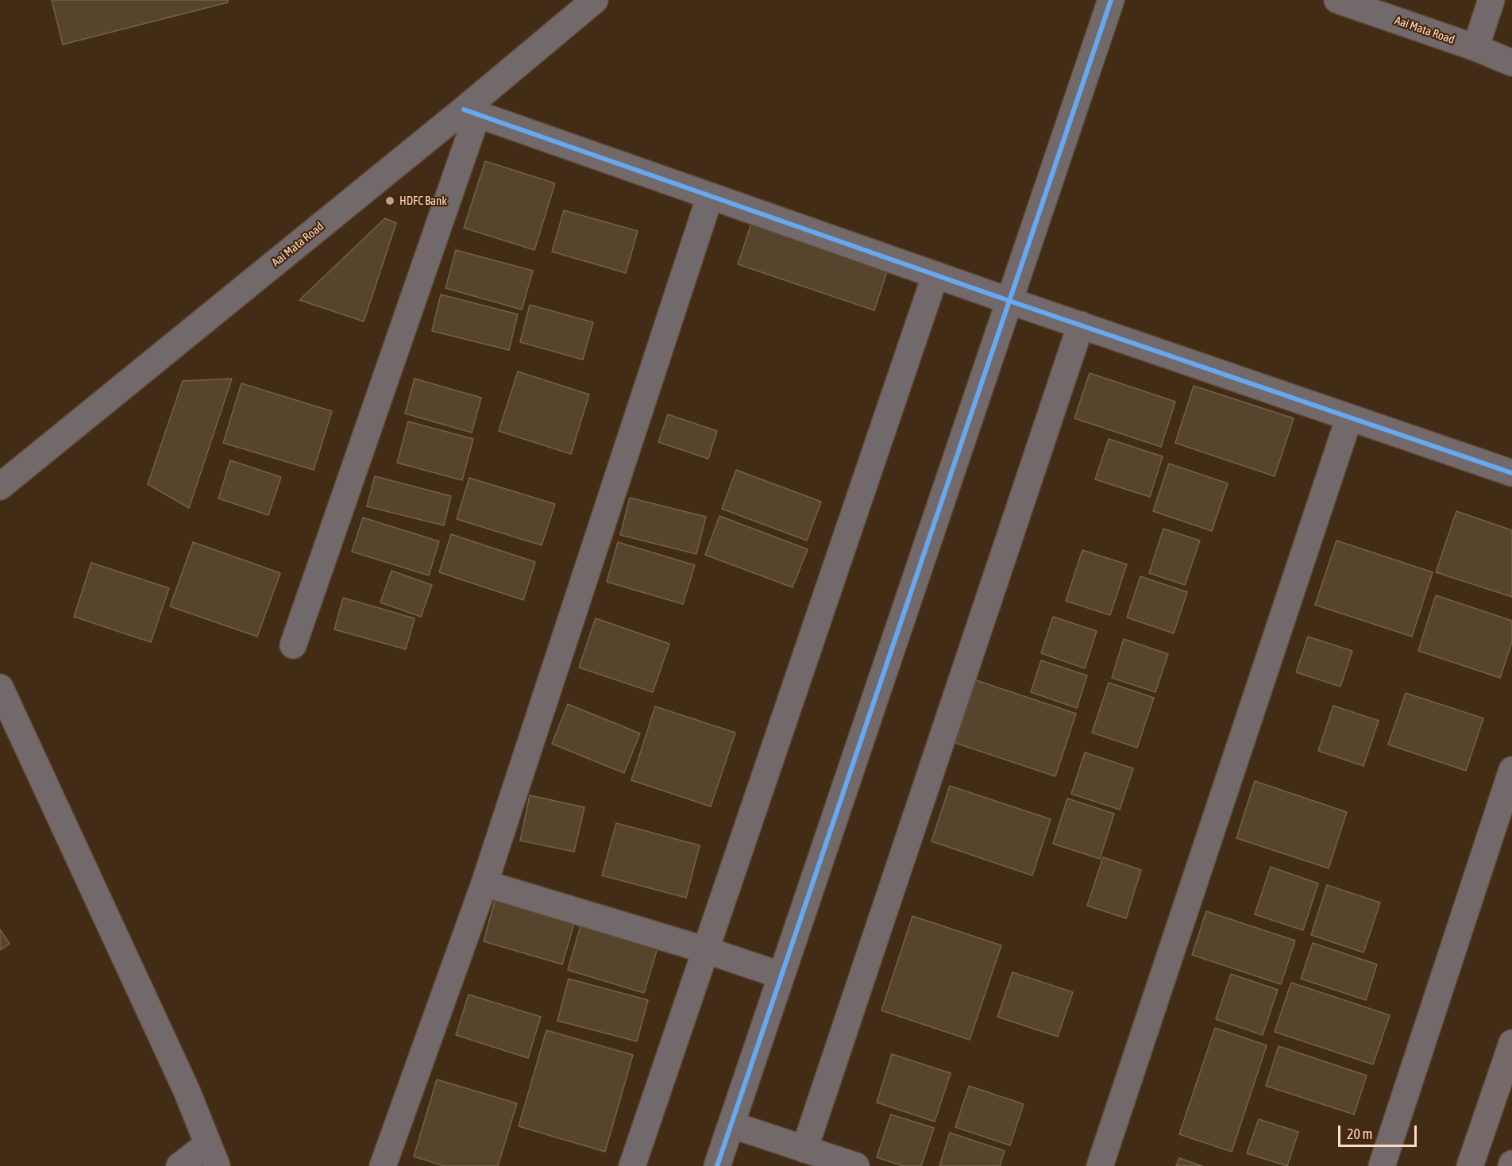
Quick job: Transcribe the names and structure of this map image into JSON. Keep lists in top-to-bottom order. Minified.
{"streets":{"street":["Aai Mata Road"]},"places":["HDFC Bank"],"scale_bar":"20 m"}
